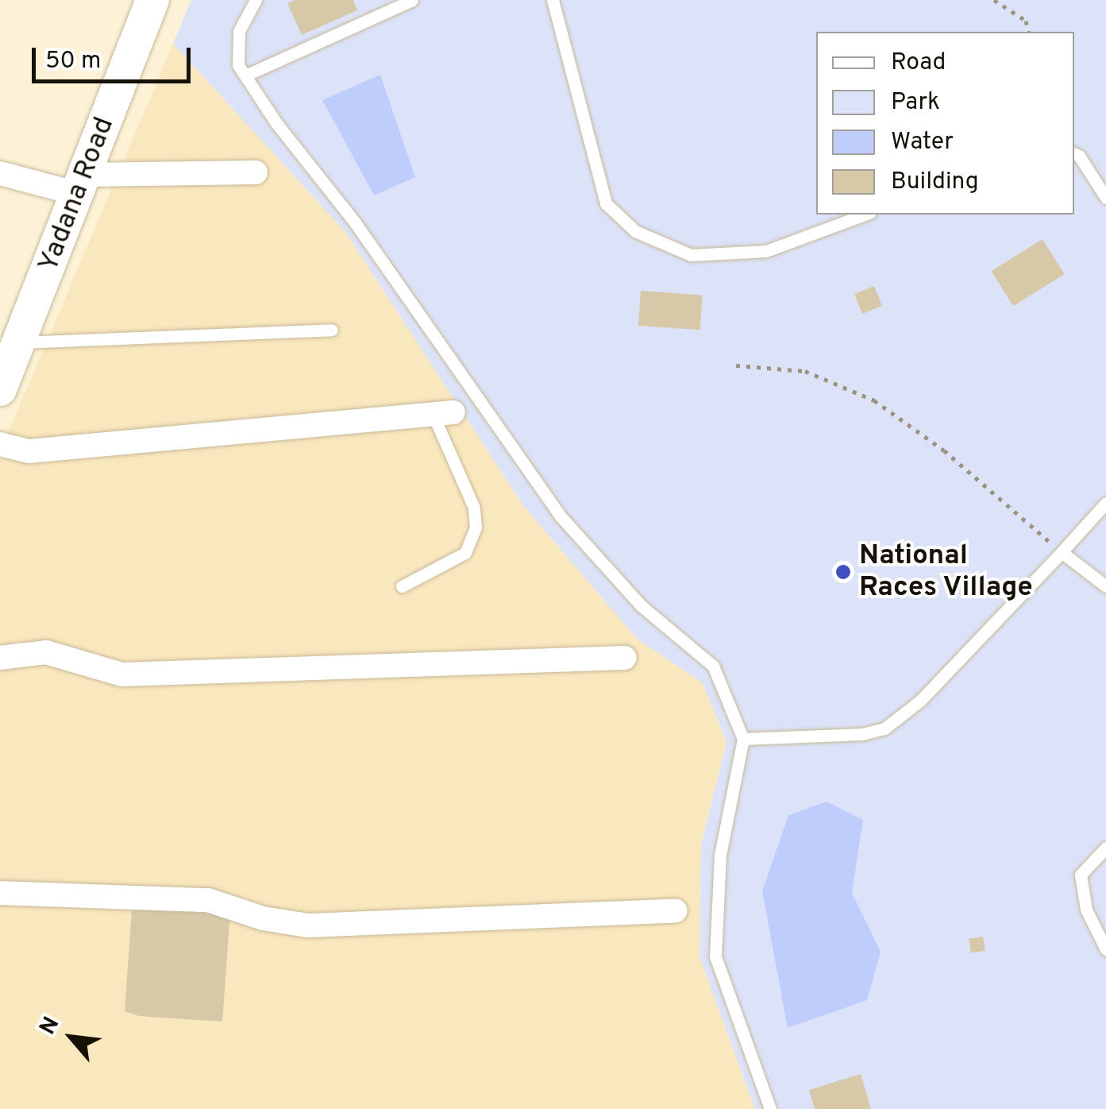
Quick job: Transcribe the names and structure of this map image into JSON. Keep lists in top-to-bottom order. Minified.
{"streets":{"main road":["Yadana Road"]},"places":["National Races Village"],"legend":["Road","Park","Water","Building"],"scale_bar":"50 m","north":"top left"}
